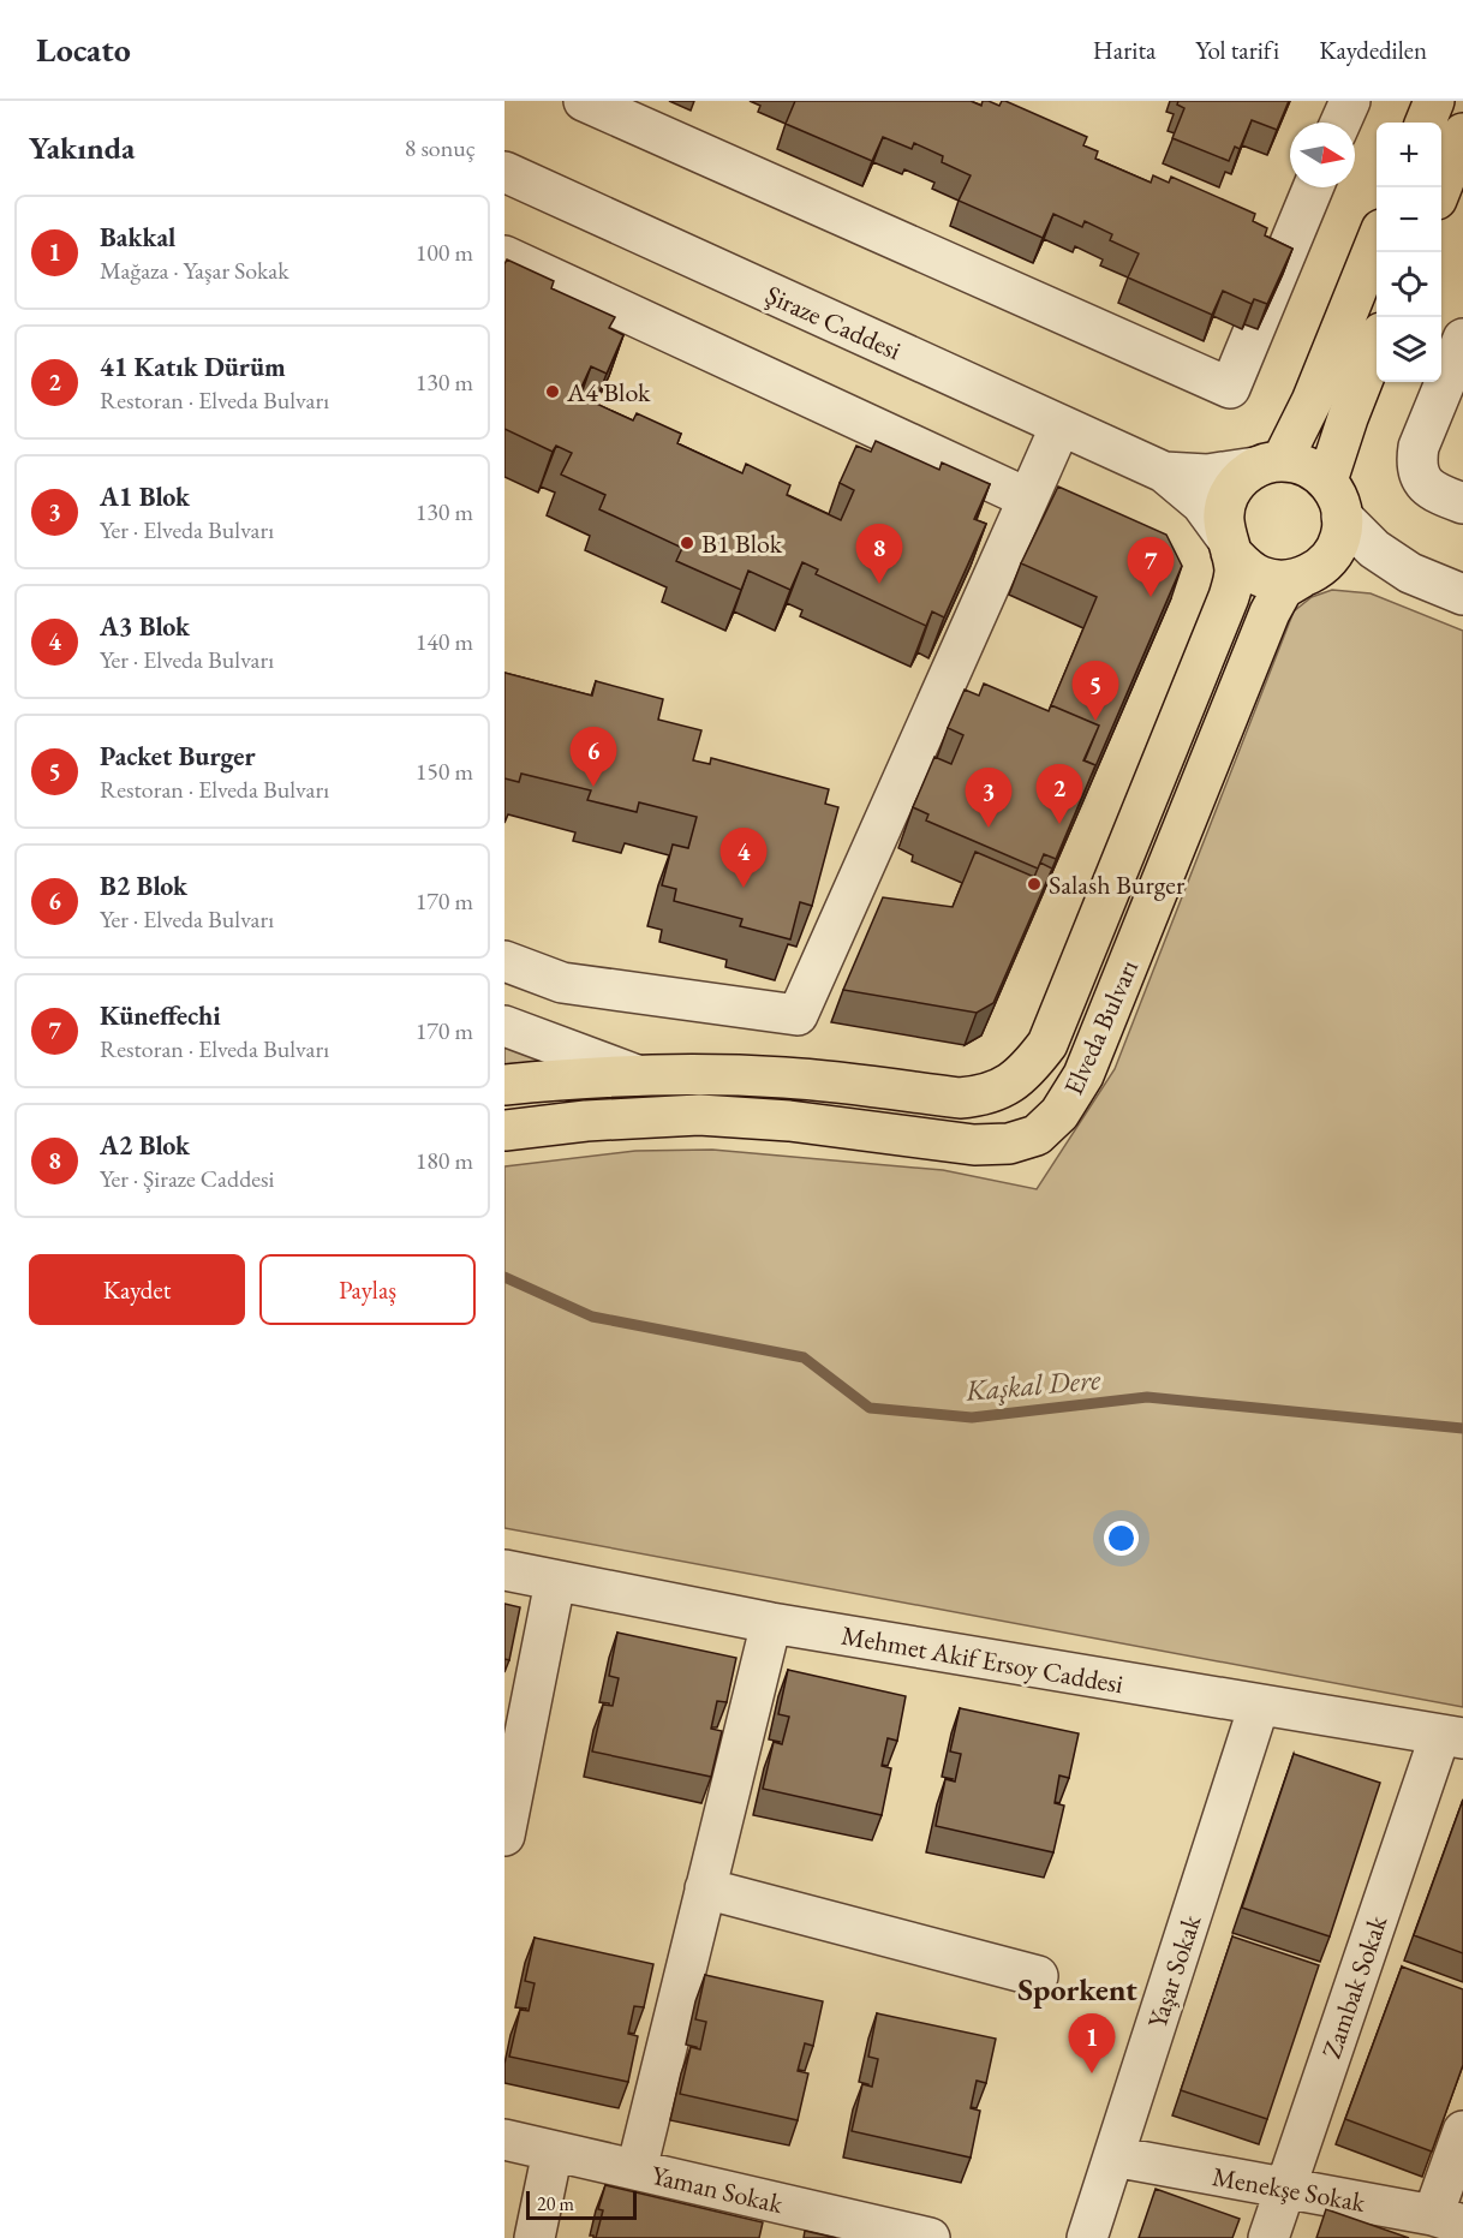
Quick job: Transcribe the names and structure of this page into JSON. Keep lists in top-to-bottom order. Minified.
{"streets":{"main road":["Elveda Bulvarı"],"street":["Şiraze Caddesi","Mehmet Akif Ersoy Caddesi","Yaşar Sokak","Zambak Sokak","Yaman Sokak","Menekşe Sokak"]},"crossings":[["Mehmet Akif Ersoy Caddesi","Yaşar Sokak"],["Mehmet Akif Ersoy Caddesi","Zambak Sokak"],["Yaşar Sokak","Menekşe Sokak"],["Zambak Sokak","Menekşe Sokak"]],"districts":["Sporkent"],"water":["Kaşkal Dere"],"places":["A4 Blok","B1 Blok","Salash Burger"],"scale_bar":"20 m","north":"right","page":{"header":"Locato","nav":["Harita","Yol tarifi","Kaydedilen"],"heading":["Yakında","8 sonuç"],"map_buttons":["+","−"],"list":[{"mark":"1","name":"Bakkal","note":"Mağaza · Yaşar Sokak","value":"100 m"},{"mark":"2","name":"41 Katık Dürüm","note":"Restoran · Elveda Bulvarı","value":"130 m"},{"mark":"3","name":"A1 Blok","note":"Yer · Elveda Bulvarı","value":"130 m"},{"mark":"4","name":"A3 Blok","note":"Yer · Elveda Bulvarı","value":"140 m"},{"mark":"5","name":"Packet Burger","note":"Restoran · Elveda Bulvarı","value":"150 m"},{"mark":"6","name":"B2 Blok","note":"Yer · Elveda Bulvarı","value":"170 m"},{"mark":"7","name":"Küneffechi","note":"Restoran · Elveda Bulvarı","value":"170 m"},{"mark":"8","name":"A2 Blok","note":"Yer · Şiraze Caddesi","value":"180 m"}],"pins":["8","7","5","6","2","3","4","1"],"buttons":["Kaydet","Paylaş"],"scale":"20 m"}}
